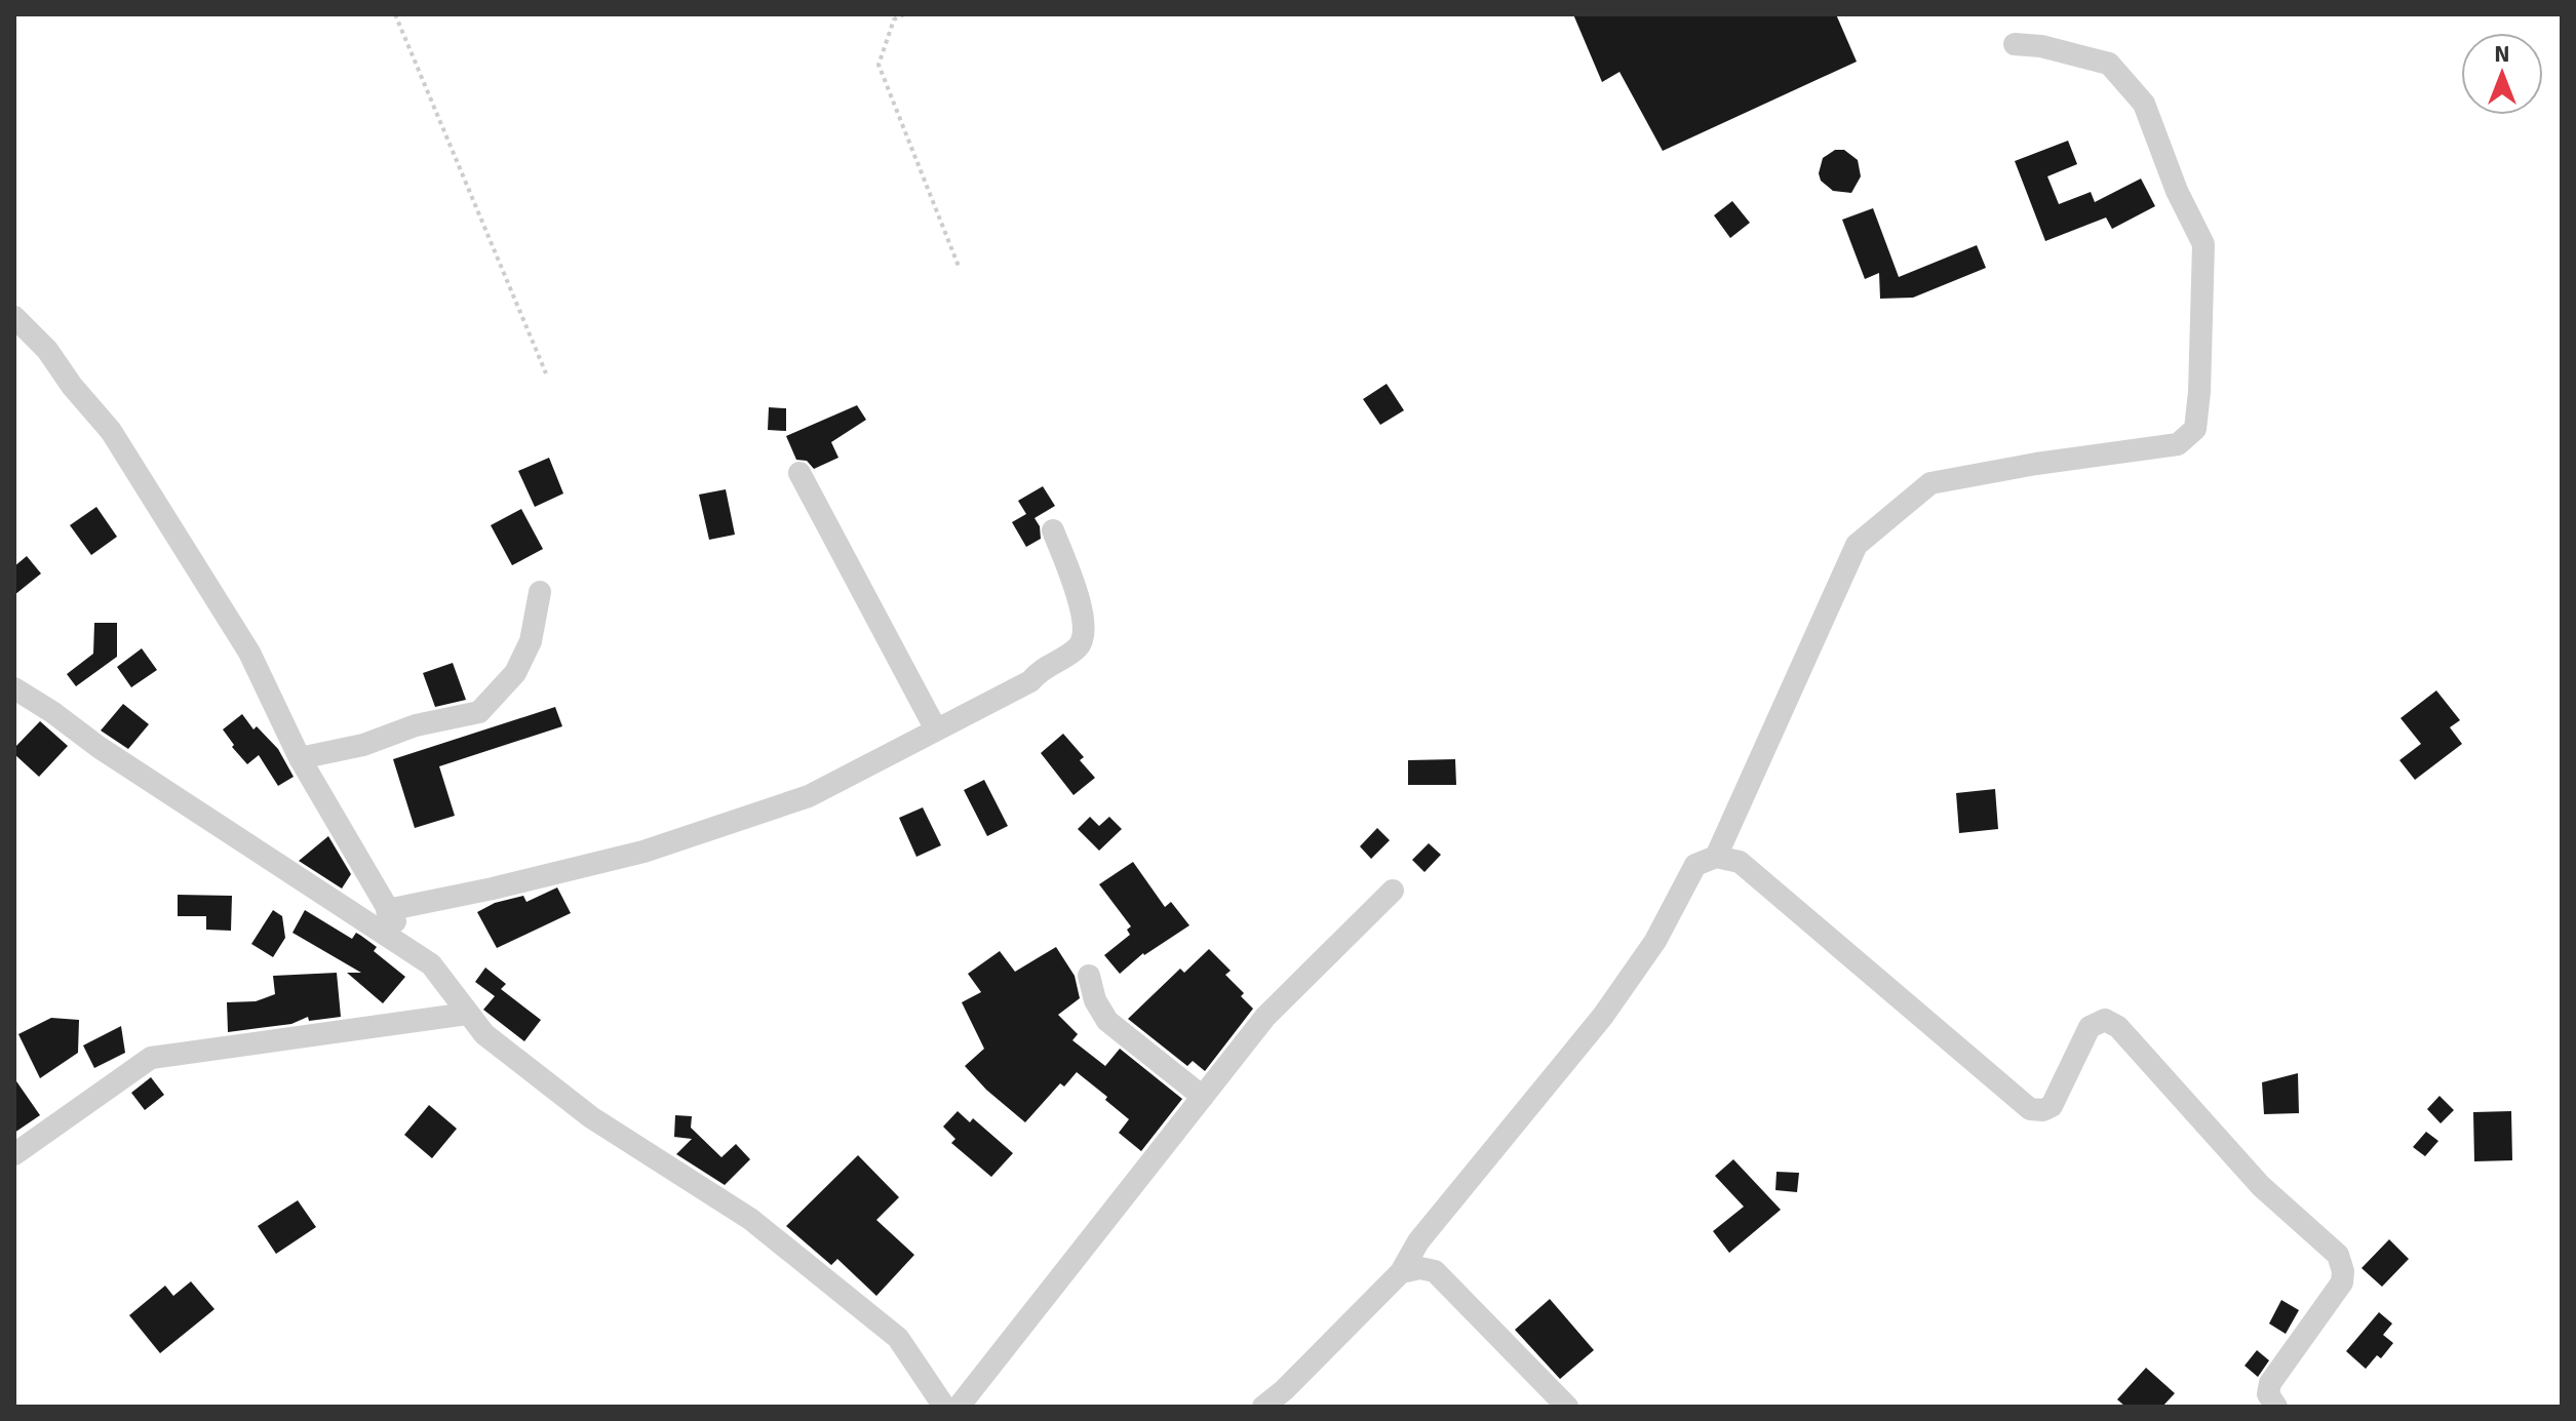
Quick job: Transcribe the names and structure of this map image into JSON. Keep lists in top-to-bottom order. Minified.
{"north":"top"}
